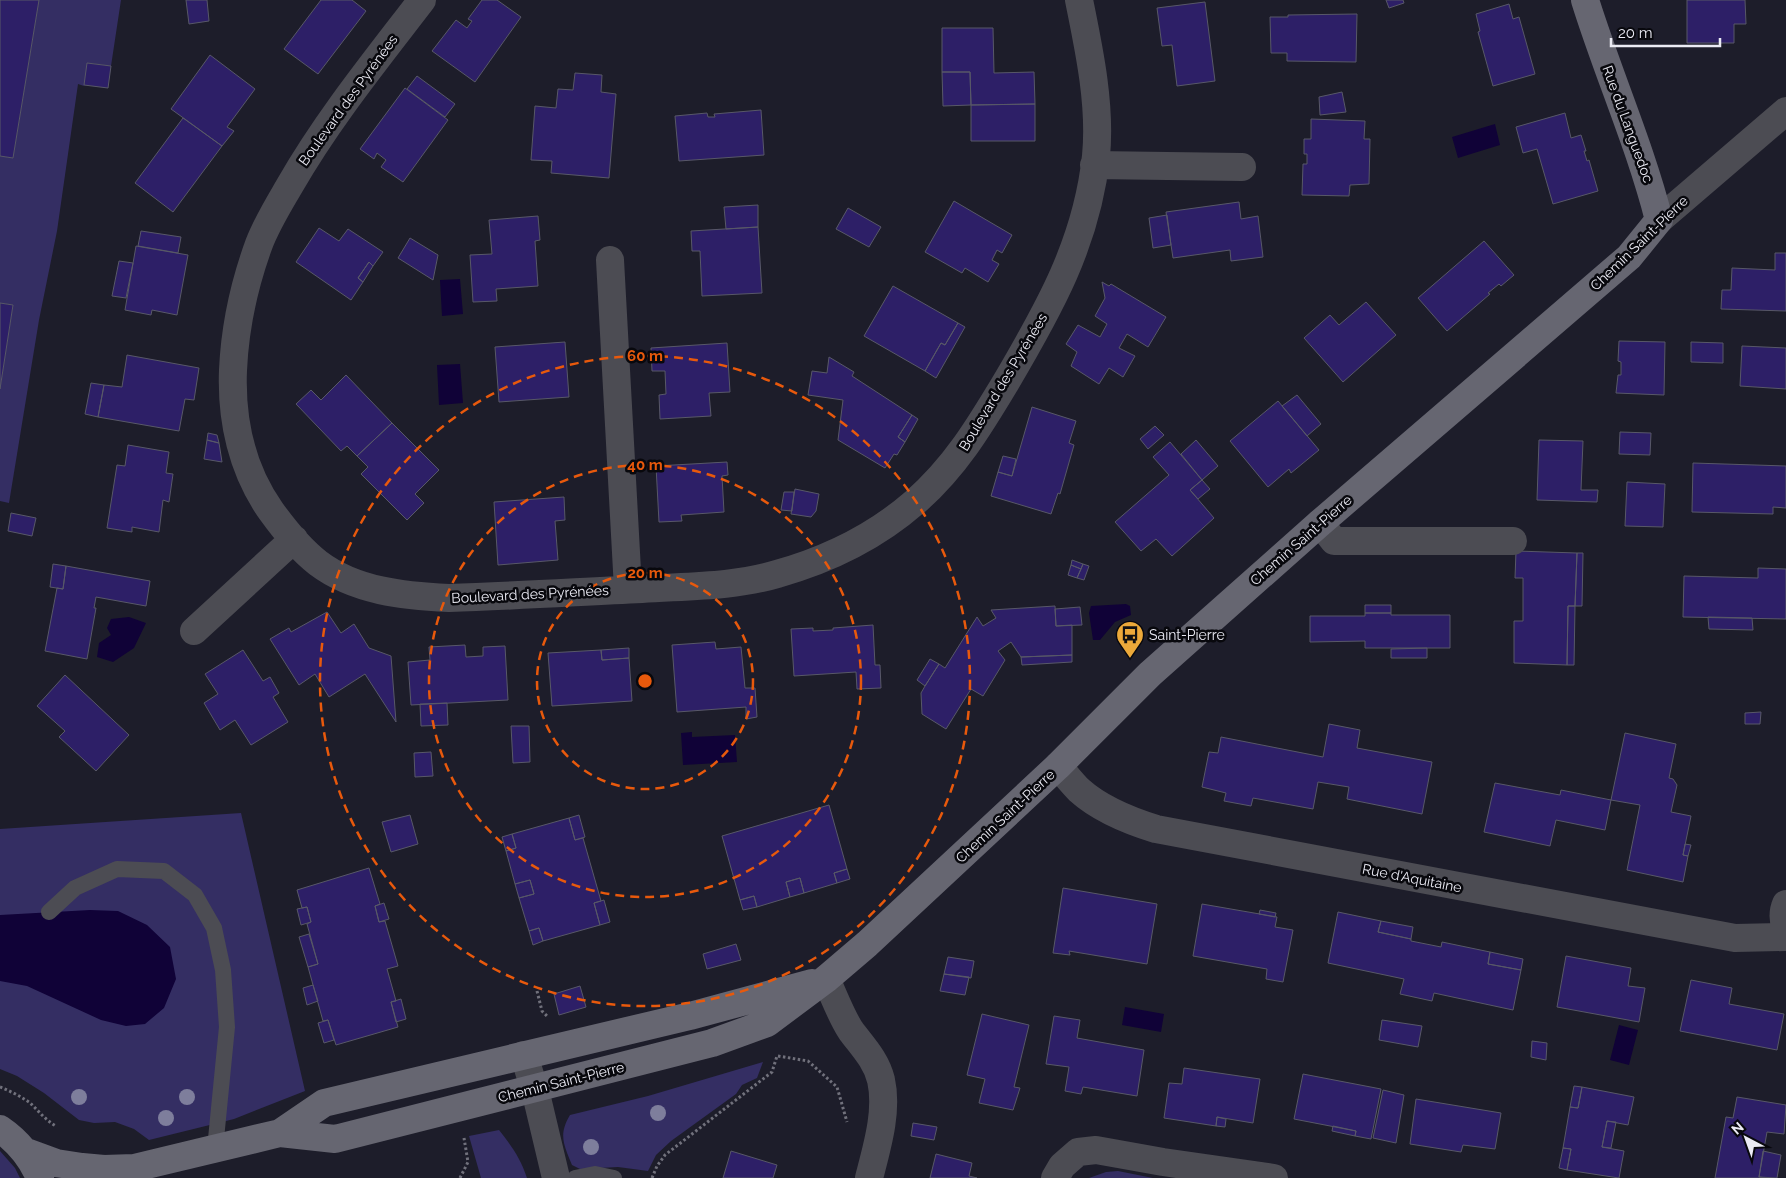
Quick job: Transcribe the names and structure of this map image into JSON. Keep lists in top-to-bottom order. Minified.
{"streets":{"main road":["Rue du Languedoc","Chemin Saint-Pierre"],"street":["Boulevard des Pyrénées","Rue d'Aquitaine"]},"crossings":[["Rue du Languedoc","Chemin Saint-Pierre"],["Chemin Saint-Pierre","Rue d'Aquitaine"]],"places":{"bus stop":["Saint-Pierre"]},"scale_bar":"20 m","north":"top left","rings":["60 m","40 m","20 m"]}
